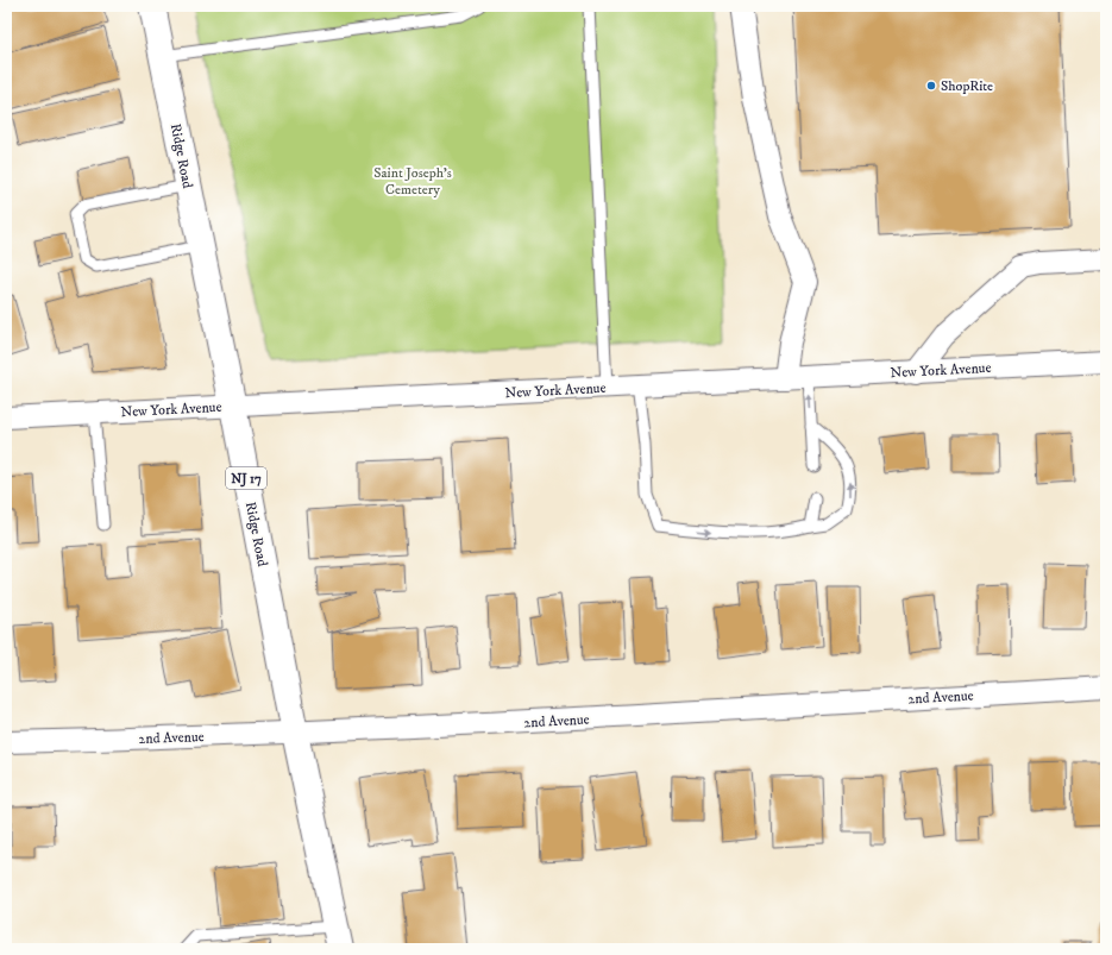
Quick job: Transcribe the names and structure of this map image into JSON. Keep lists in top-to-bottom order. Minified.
{"streets":{"main road":["Ridge Road","NJ 17"],"street":["New York Avenue","2nd Avenue"]},"crossings":[["Ridge Road","New York Avenue"],["Ridge Road","2nd Avenue"]],"parks":["Saint Joseph's Cemetery"],"places":["ShopRite"]}
